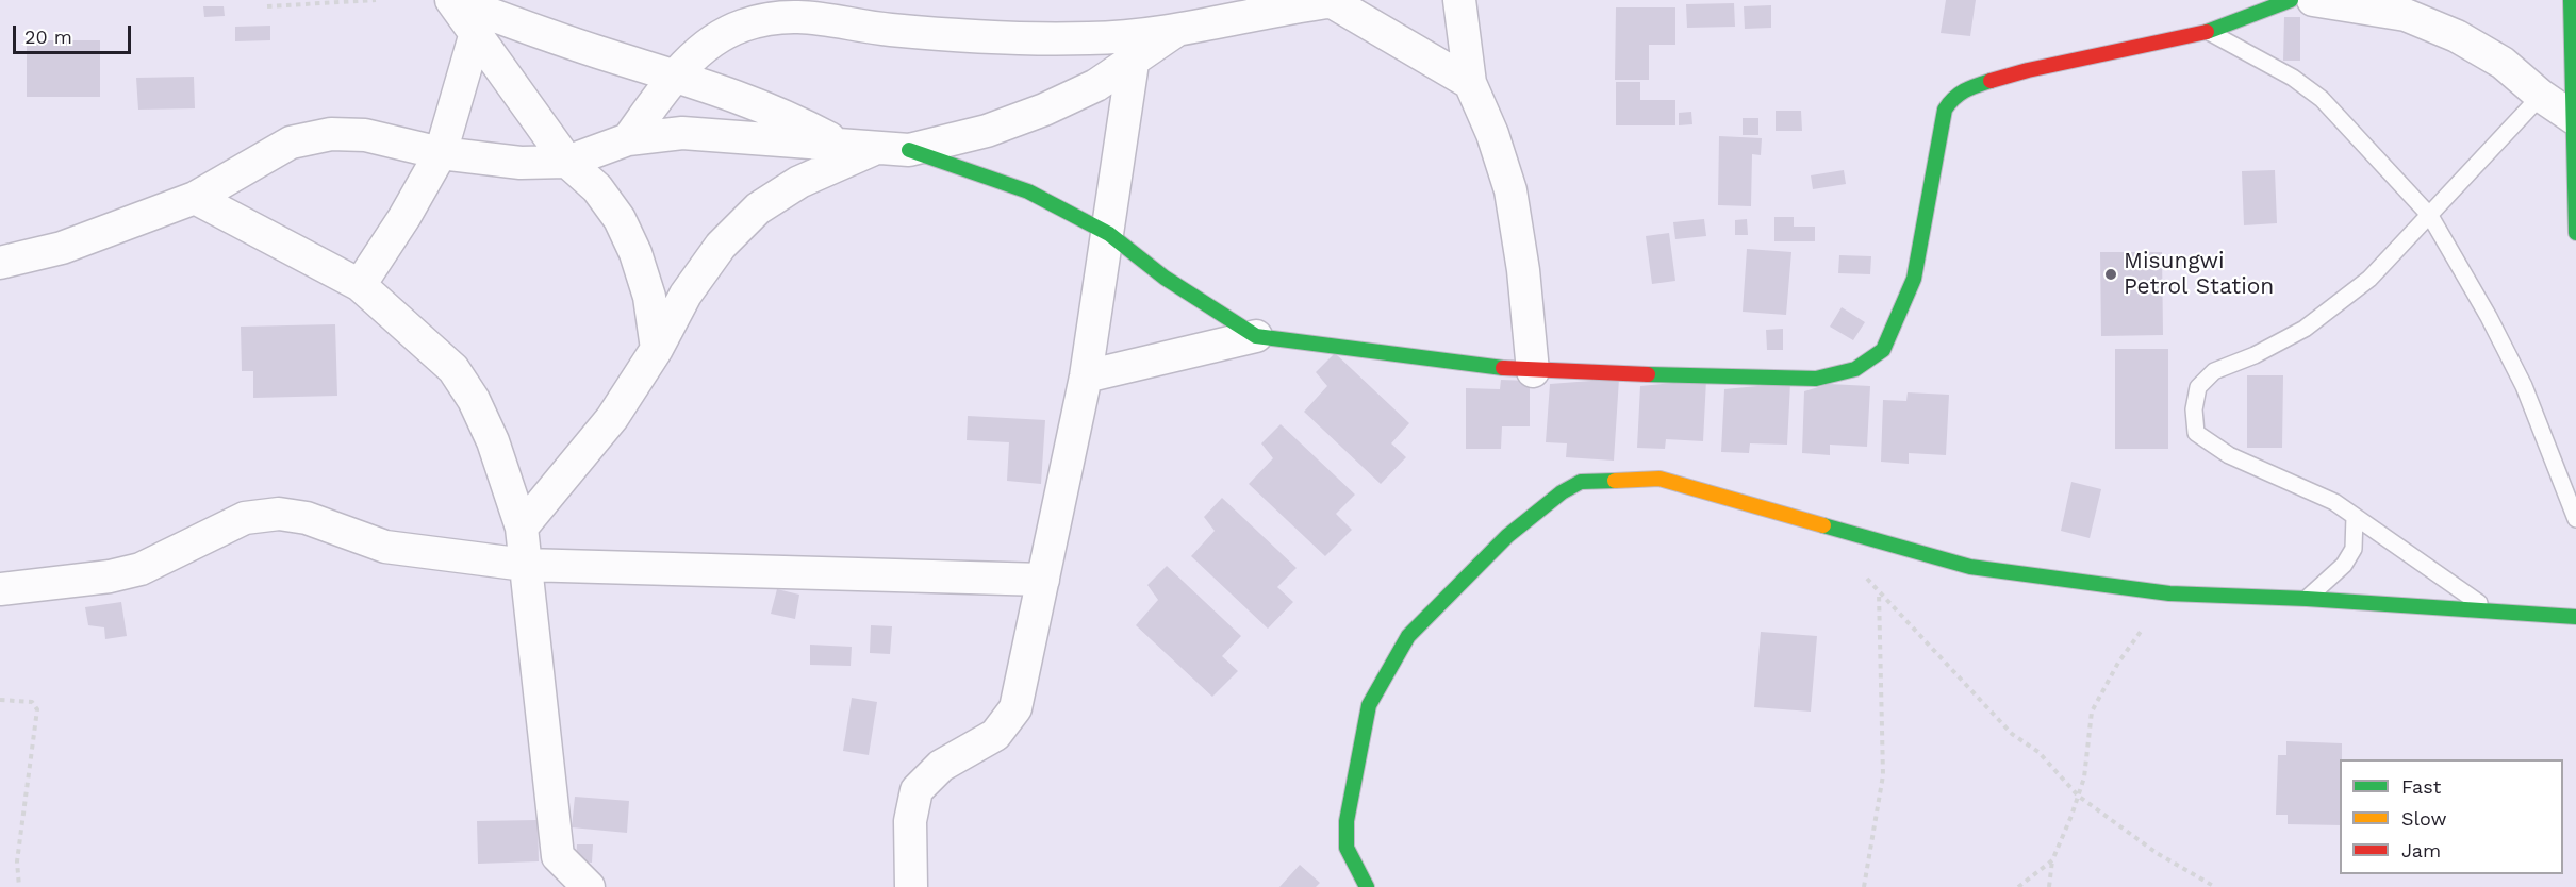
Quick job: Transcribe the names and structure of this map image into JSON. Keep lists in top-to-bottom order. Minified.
{"places":["Misungwi Petrol Station"],"legend":["Fast","Slow","Jam"],"scale_bar":"20 m"}
